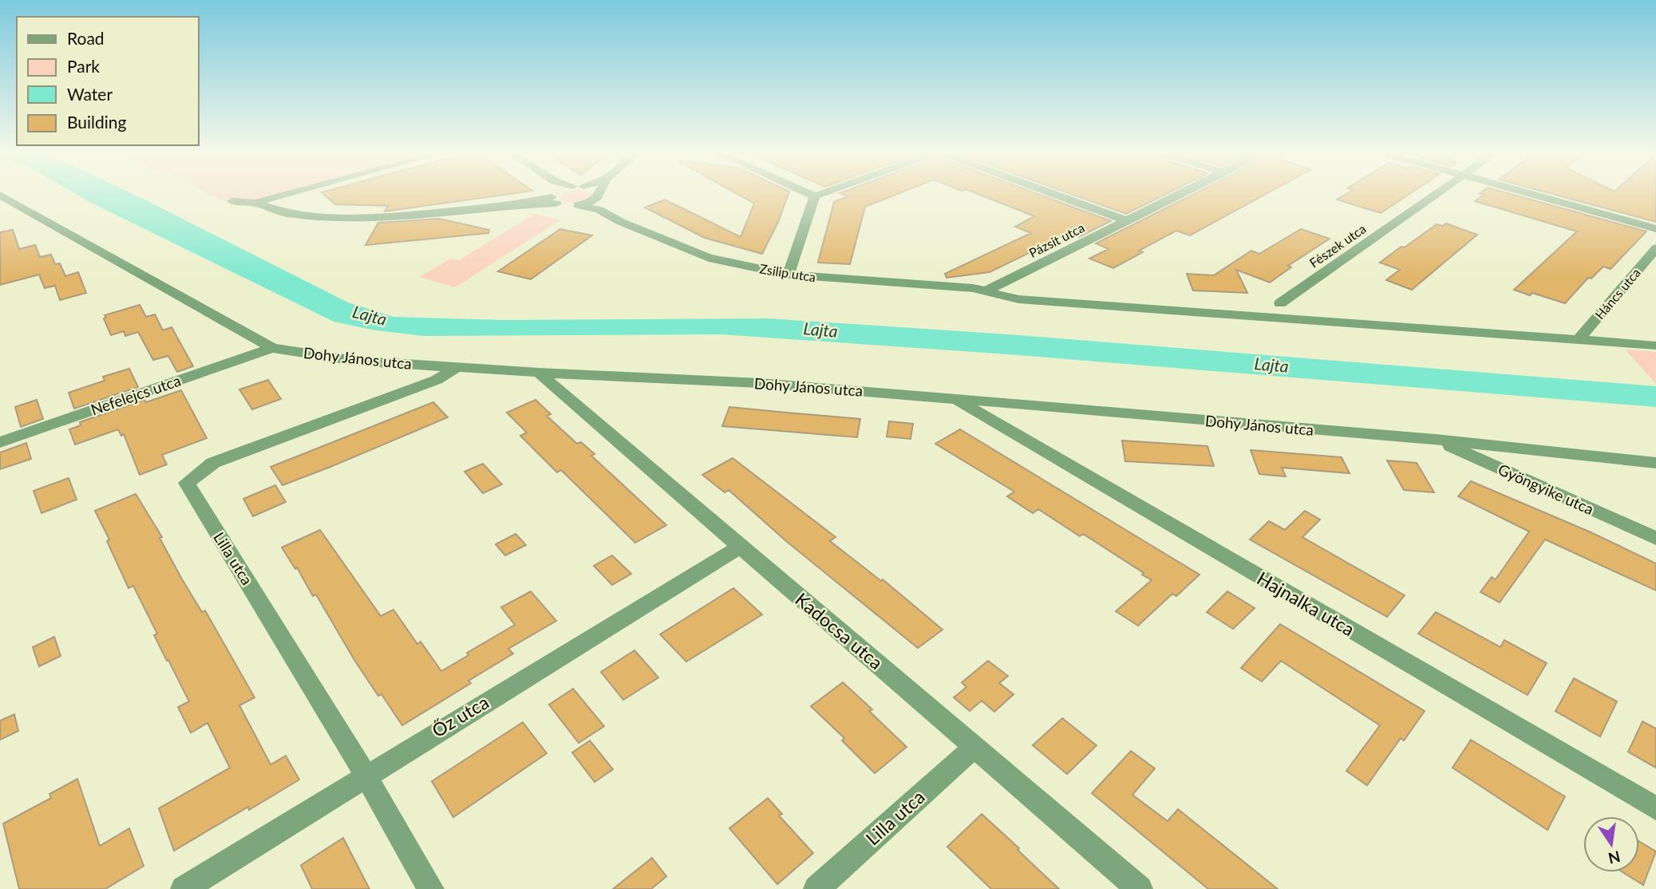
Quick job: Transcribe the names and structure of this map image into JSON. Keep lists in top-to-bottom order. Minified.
{"streets":{"street":["Pázsit utca","Fészek utca","Zsilip utca","Háncs utca","Dohy János utca","Nefelejcs utca","Gyöngyike utca","Lilla utca","Hajnalka utca","Kadocsa utca","Őz utca"]},"crossings":[["Pázsit utca","Zsilip utca"],["Zsilip utca","Háncs utca"],["Dohy János utca","Nefelejcs utca"],["Dohy János utca","Gyöngyike utca"],["Dohy János utca","Lilla utca"],["Dohy János utca","Hajnalka utca"],["Dohy János utca","Kadocsa utca"],["Lilla utca","Kadocsa utca"],["Lilla utca","Őz utca"],["Kadocsa utca","Őz utca"]],"water":["Lajta"],"legend":["Road","Park","Water","Building"],"north":"bottom"}
